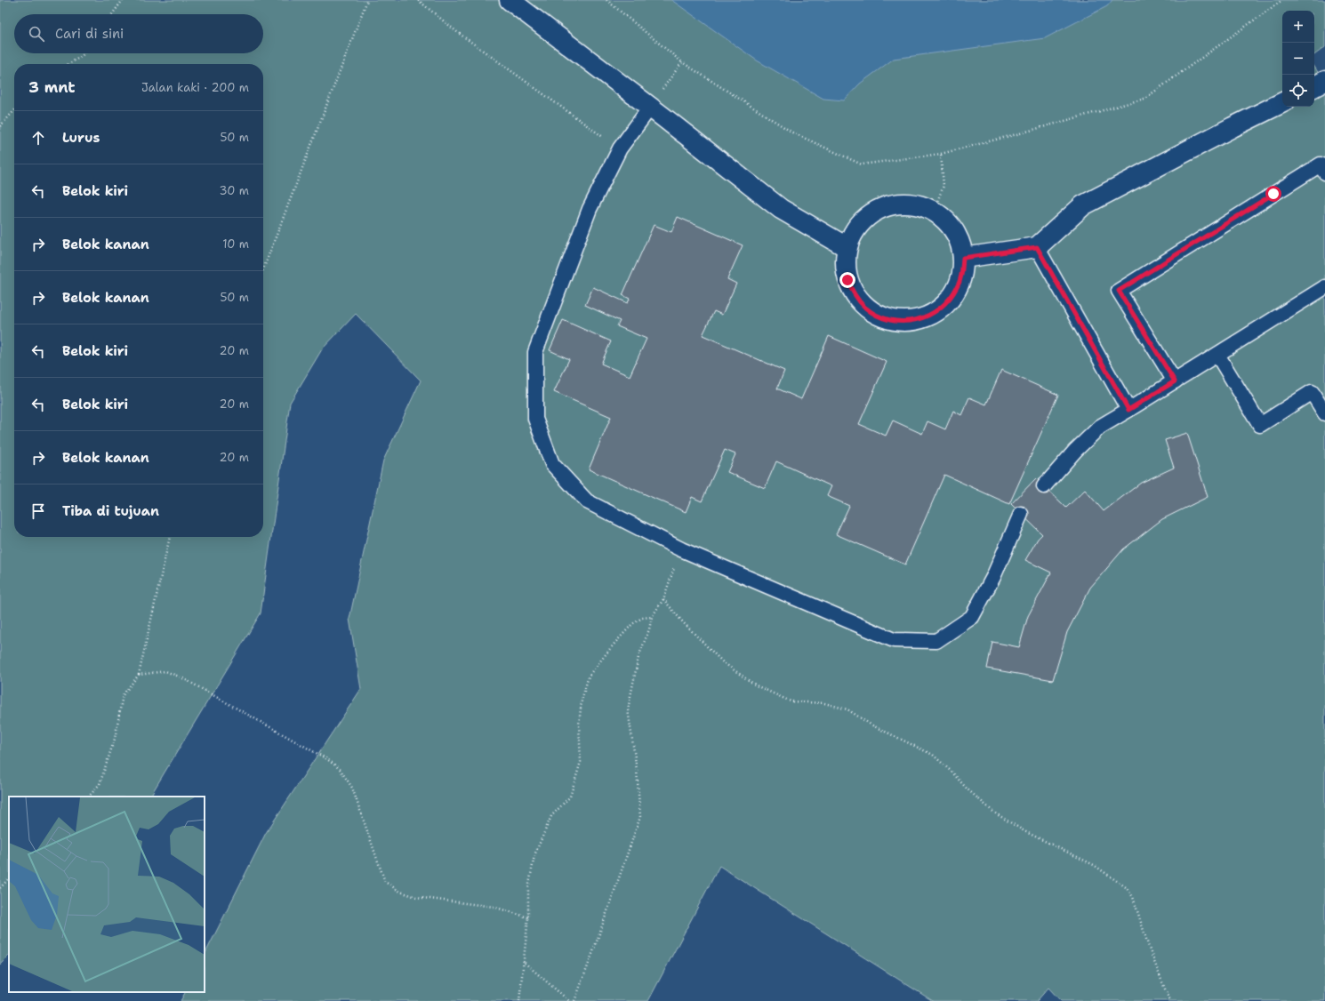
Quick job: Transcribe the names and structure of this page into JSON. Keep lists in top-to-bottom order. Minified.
{"page":{"map_buttons":["+","−"],"search":"Cari di sini","heading":["3 mnt","Jalan kaki · 200 m"],"list":[["Lurus","50 m"],["Belok kiri","30 m"],["Belok kanan","10 m"],["Belok kanan","50 m"],["Belok kiri","20 m"],["Belok kiri","20 m"],["Belok kanan","20 m"],"Tiba di tujuan"]}}
